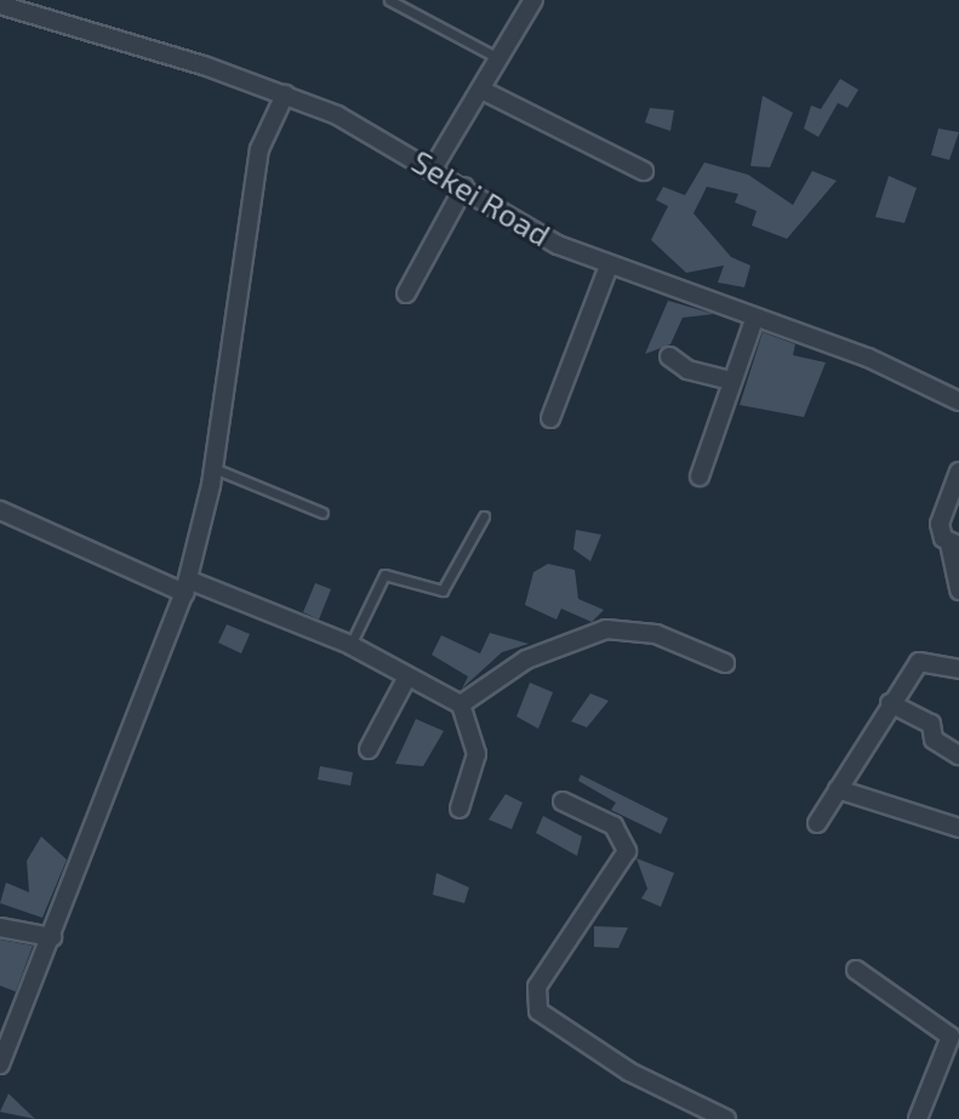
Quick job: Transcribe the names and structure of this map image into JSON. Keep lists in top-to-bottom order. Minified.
{"streets":{"street":["Sekei Road"]}}
